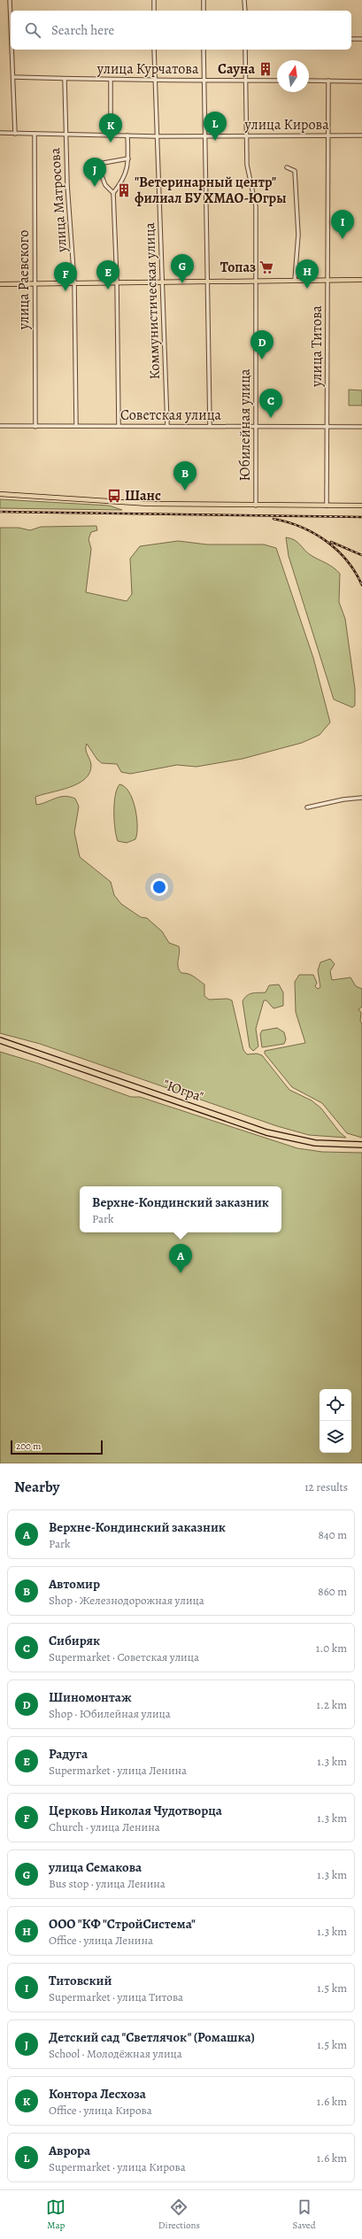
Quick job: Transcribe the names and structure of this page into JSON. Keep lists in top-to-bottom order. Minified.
{"streets":{"highway":["\"Югра\""],"street":["улица Курчатова","улица Кирова","улица Матросова","улица Раевского","Коммунистическая улица","улица Титова","Советская улица","Юбилейная улица"]},"crossings":[["улица Курчатова","улица Матросова"],["улица Курчатова","Коммунистическая улица"],["улица Курчатова","Юбилейная улица"],["улица Кирова","улица Матросова"],["улица Кирова","улица Раевского"],["улица Кирова","Коммунистическая улица"],["улица Кирова","улица Титова"],["улица Кирова","Юбилейная улица"],["улица Матросова","Советская улица"],["улица Раевского","Советская улица"],["Коммунистическая улица","Советская улица"],["улица Титова","Советская улица"],["Советская улица","Юбилейная улица"]],"places":{"building":["Сауна","\"Ветеринарный центр\" филиал БУ ХМАО-Югры"],"supermarket":["Топаз"],"bus stop":["Шанс"]},"scale_bar":"200 m","north":"top","page":{"search":"Search here","pins":["L","K","J","I","G","H","E","F","D","C","B","A"],"popup":["Верхне-Кондинский заказник","Park"],"scale":"200 m","heading":["Nearby","12 results"],"list":[{"mark":"A","name":"Верхне-Кондинский заказник","note":"Park","value":"840 m"},{"mark":"B","name":"Автомир","note":"Shop · Железнодорожная улица","value":"860 m"},{"mark":"C","name":"Сибиряк","note":"Supermarket · Советская улица","value":"1.0 km"},{"mark":"D","name":"Шиномонтаж","note":"Shop · Юбилейная улица","value":"1.2 km"},{"mark":"E","name":"Радуга","note":"Supermarket · улица Ленина","value":"1.3 km"},{"mark":"F","name":"Церковь Николая Чудотворца","note":"Church · улица Ленина","value":"1.3 km"},{"mark":"G","name":"улица Семакова","note":"Bus stop · улица Ленина","value":"1.3 km"},{"mark":"H","name":"ООО \"КФ \"СтройСистема\"","note":"Office · улица Ленина","value":"1.3 km"},{"mark":"I","name":"Титовский","note":"Supermarket · улица Титова","value":"1.5 km"},{"mark":"J","name":"Детский сад \"Светлячок\" (Ромашка)","note":"School · Молодёжная улица","value":"1.5 km"},{"mark":"K","name":"Контора Лесхоза","note":"Office · улица Кирова","value":"1.6 km"},{"mark":"L","name":"Аврора","note":"Supermarket · улица Кирова","value":"1.6 km"}],"nav":["Map","Directions","Saved"]}}
